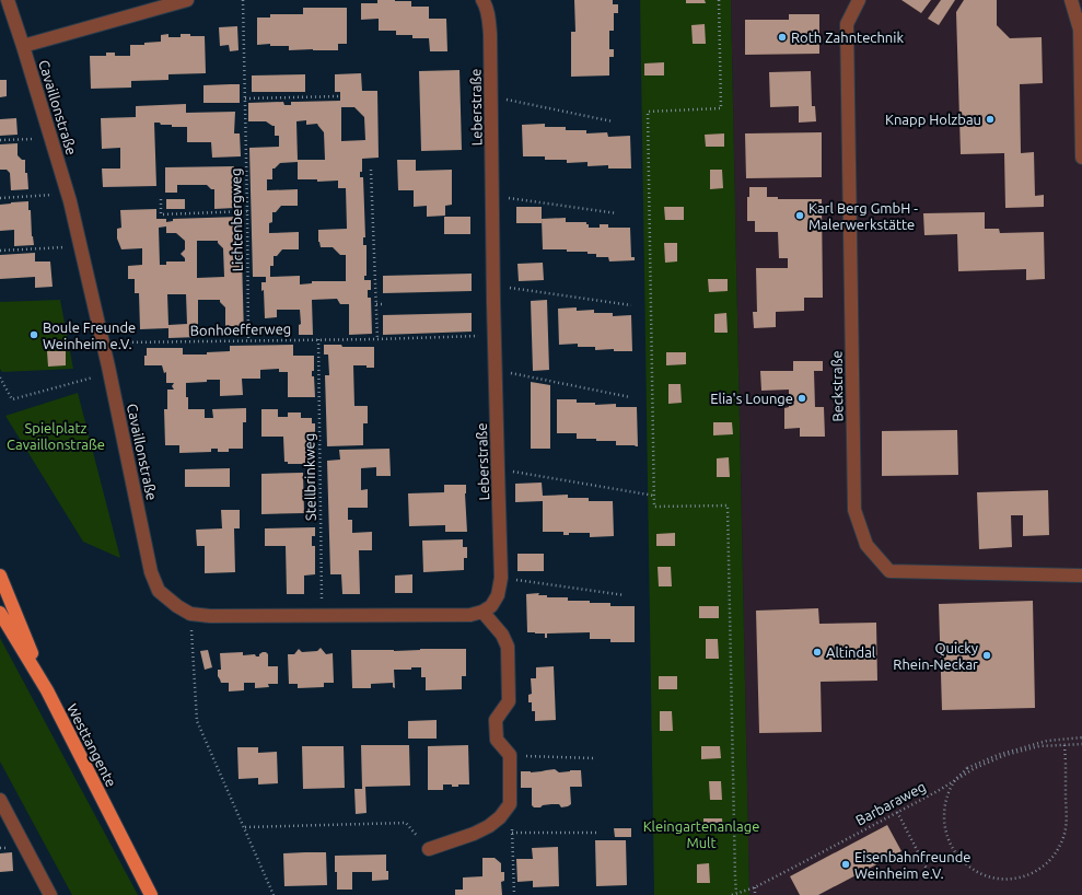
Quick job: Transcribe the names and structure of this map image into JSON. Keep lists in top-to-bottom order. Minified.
{"streets":{"main road":["Westtangente"],"street":["Cavaillonstraße","Leberstraße","Beckstraße"],"path":["Lichtenbergweg","Bonhoefferweg","Stellbrinkweg","Barbaraweg"]},"crossings":[["Cavaillonstraße","Leberstraße"],["Cavaillonstraße","Bonhoefferweg"],["Cavaillonstraße","Stellbrinkweg"],["Leberstraße","Bonhoefferweg"],["Lichtenbergweg","Bonhoefferweg"],["Bonhoefferweg","Stellbrinkweg"]],"parks":["Spielplatz Cavaillonstraße","Kleingartenanlage Mult"],"places":["Roth Zahntechnik","Knapp Holzbau","Karl Berg GmbH - Malerwerkstätte","Boule Freunde Weinheim e.V.","Elia's Lounge","Altindal","Quicky Rhein-Neckar","Eisenbahnfreunde Weinheim e.V."]}
